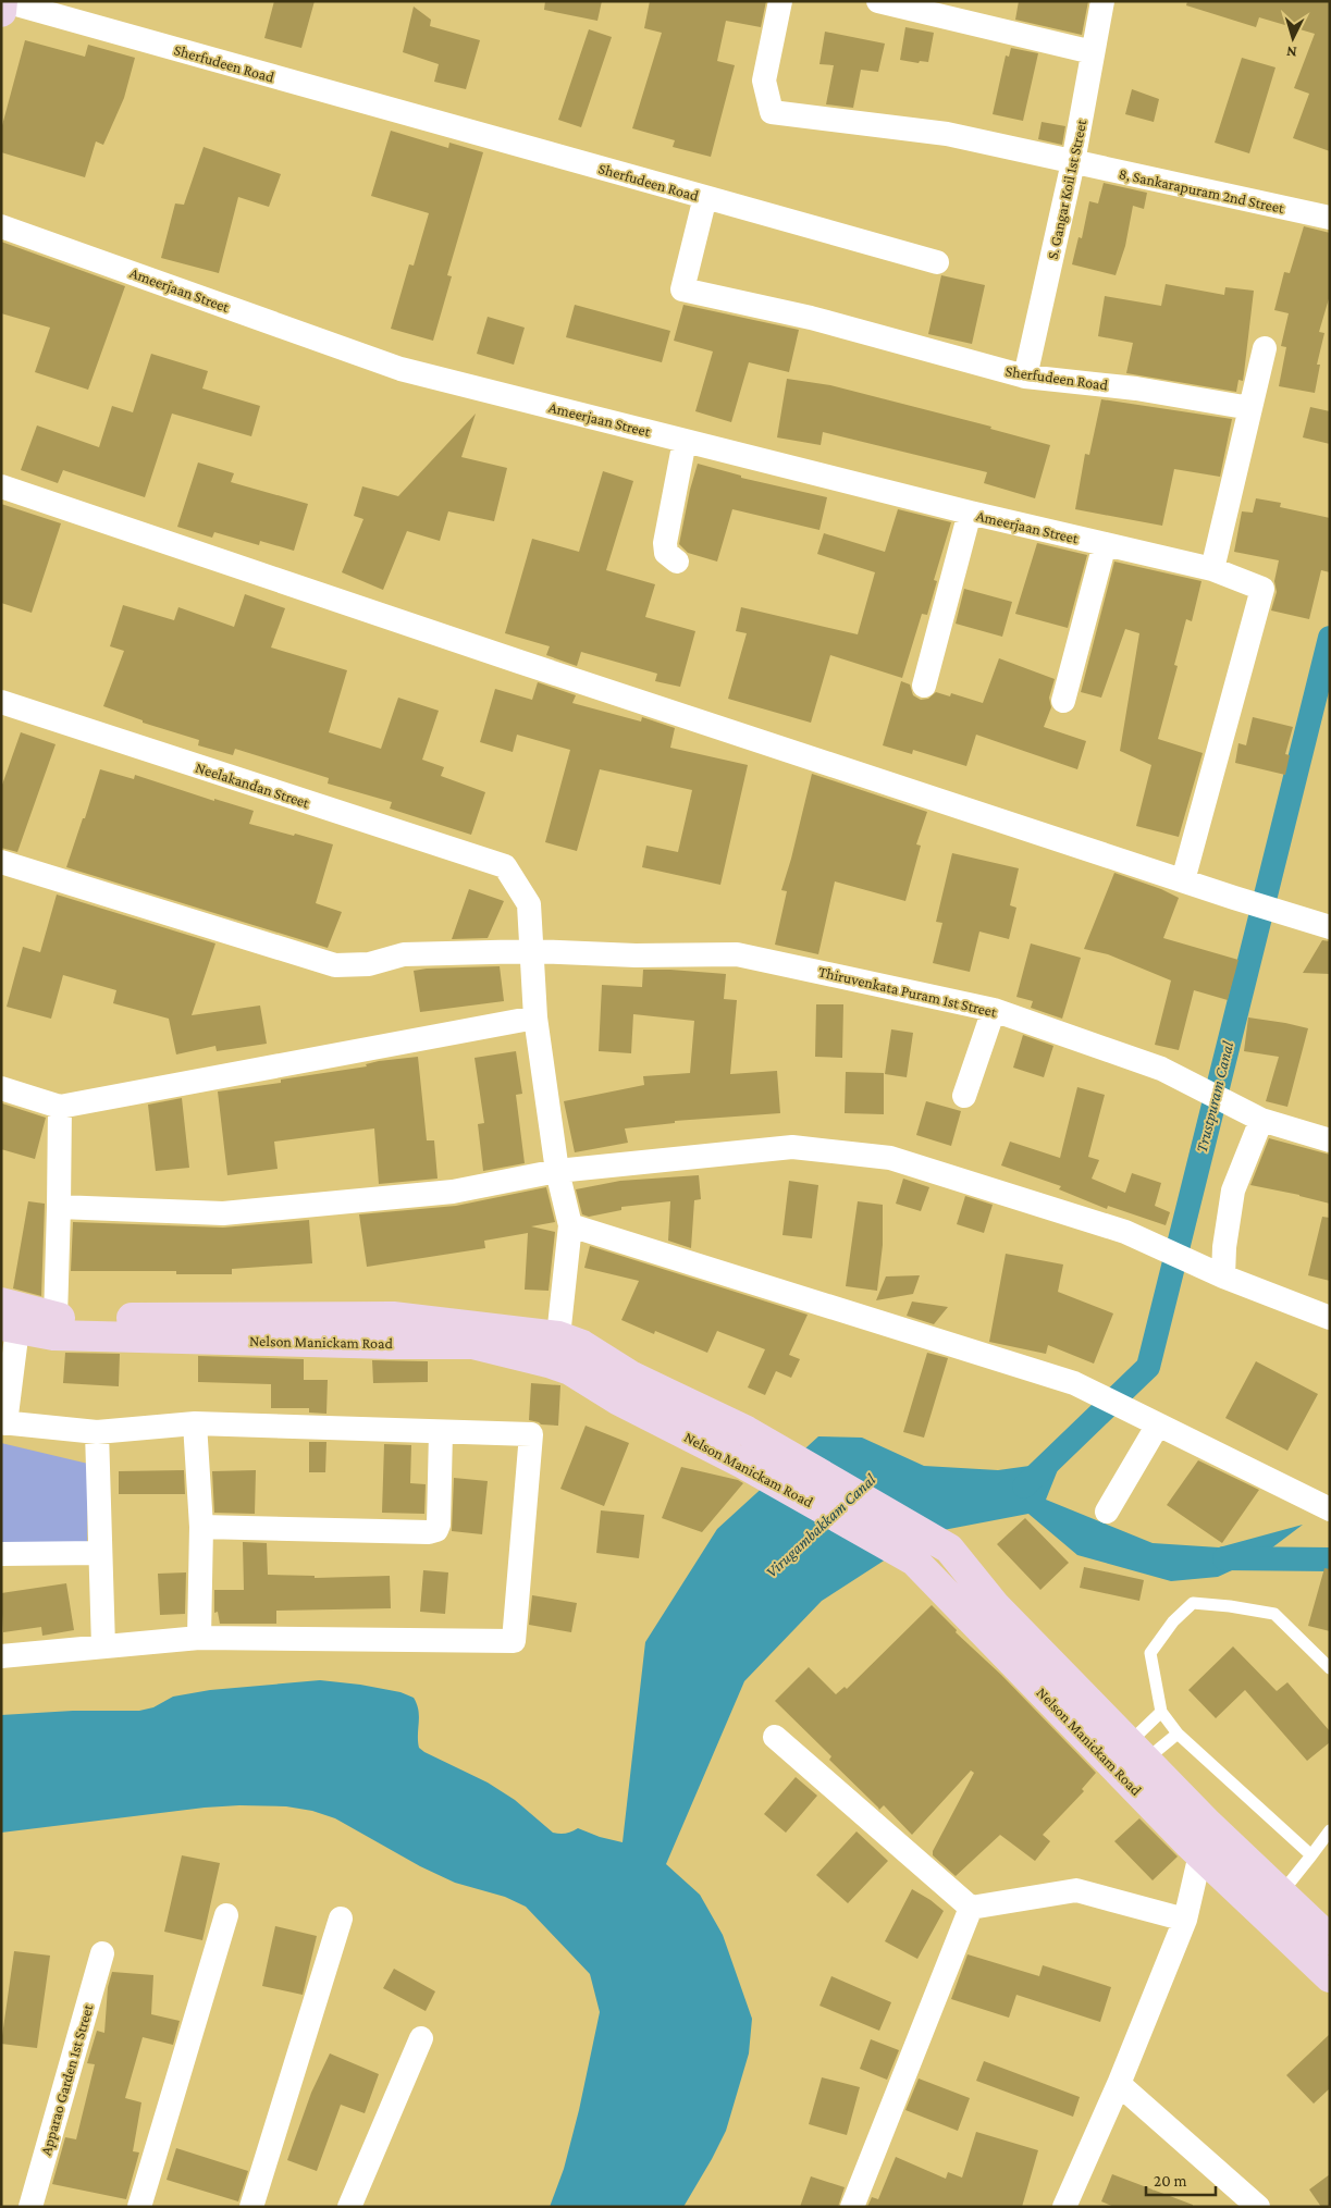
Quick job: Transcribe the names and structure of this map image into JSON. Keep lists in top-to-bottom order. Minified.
{"streets":{"main road":["Nelson Manickam Road"],"street":["Sherfudeen Road","S. Gangar Koil 1st Street","8, Sankarapuram 2nd Street","Ameerjaan Street","Neelakandan Street","Thiruvenkata Puram 1st Street","Apparao Garden 1st Street"]},"crossings":[["Sherfudeen Road","S. Gangar Koil 1st Street"],["S. Gangar Koil 1st Street","8, Sankarapuram 2nd Street"],["Neelakandan Street","Thiruvenkata Puram 1st Street"]],"water":["Trustpuram Canal","Virugambakkam Canal"],"scale_bar":"20 m","north":"bottom"}
